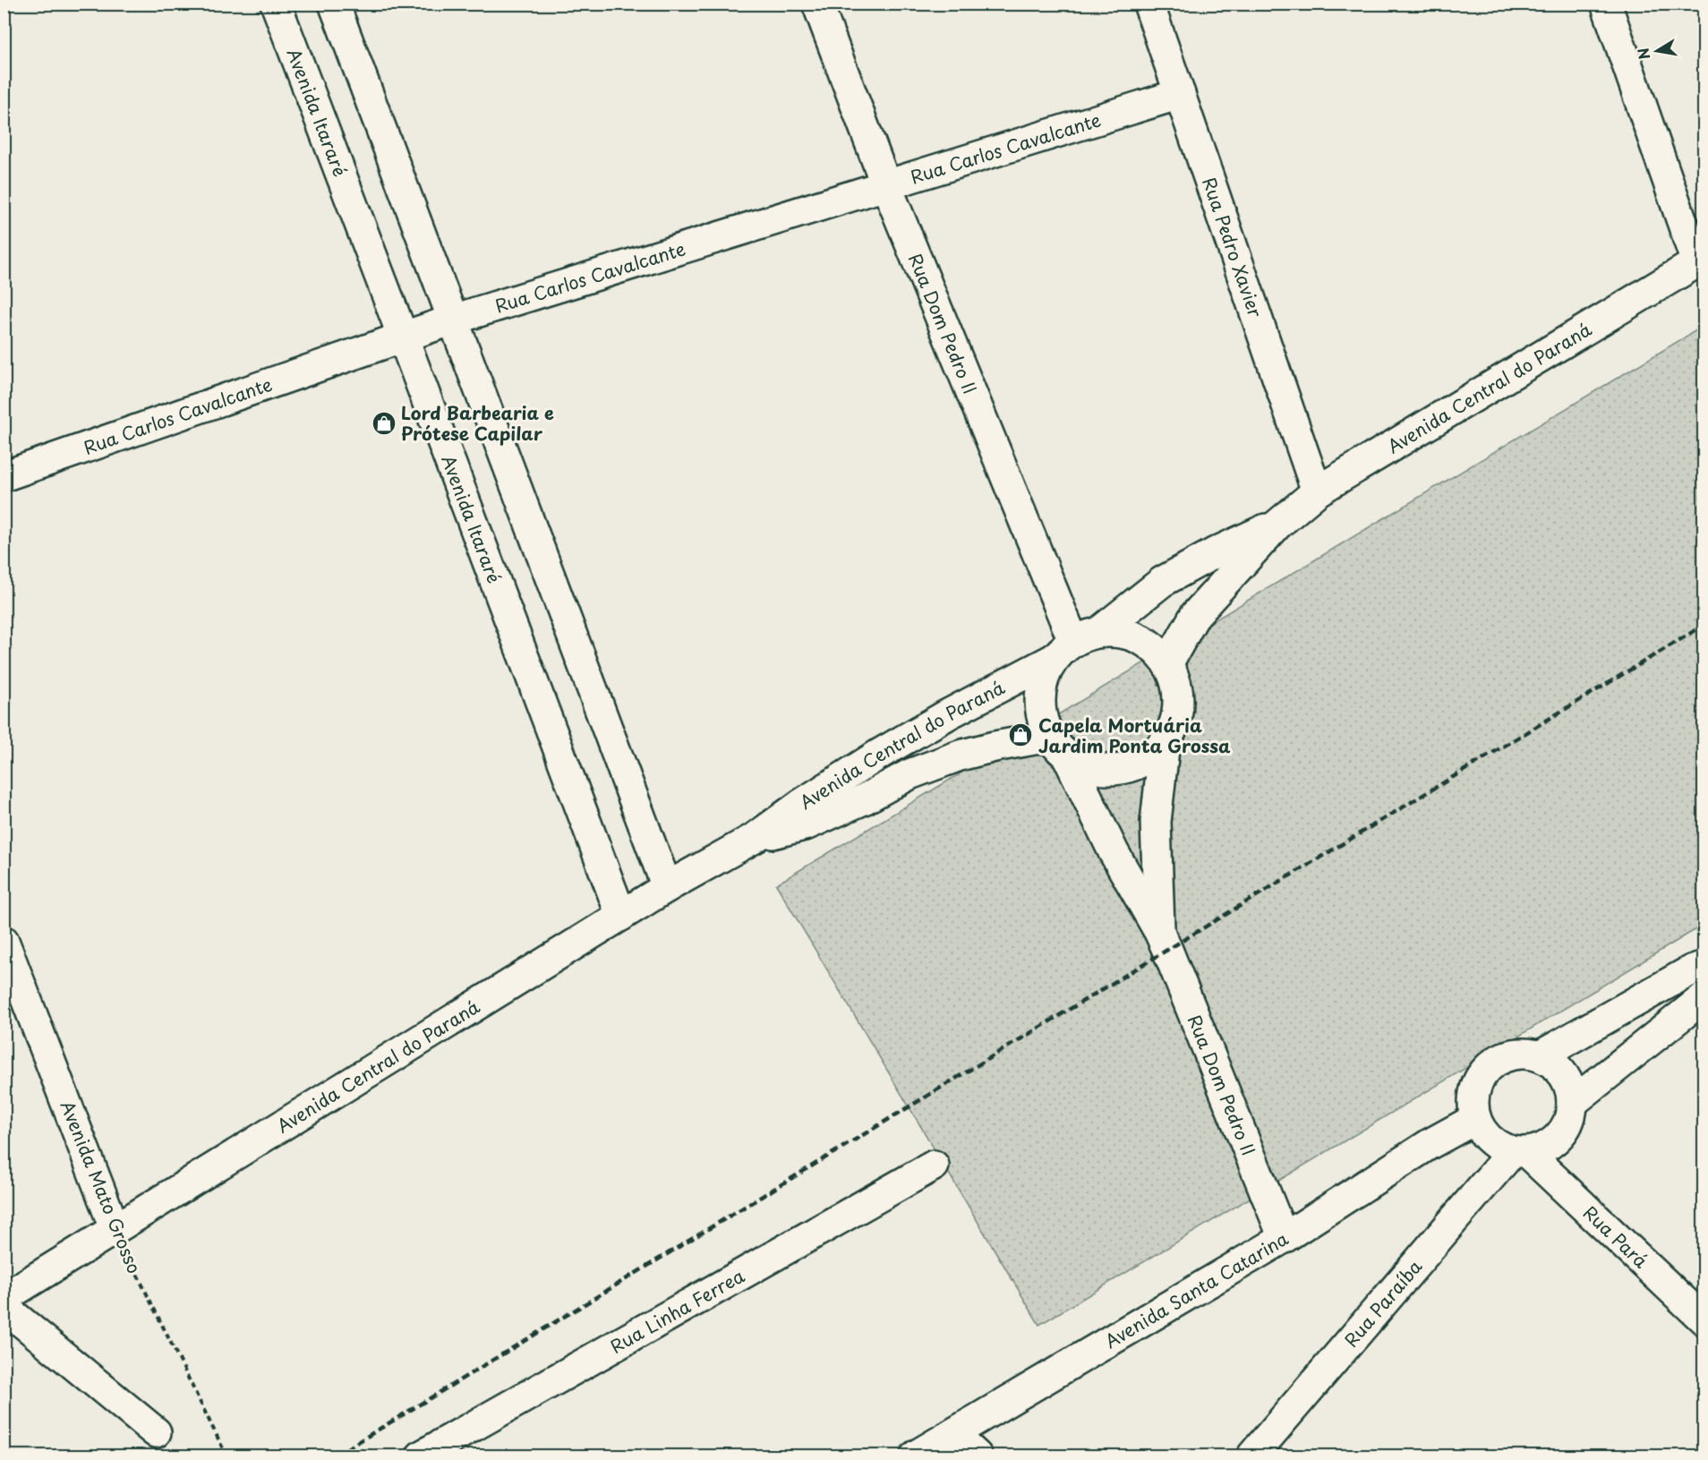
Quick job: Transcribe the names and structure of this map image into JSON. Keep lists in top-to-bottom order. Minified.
{"streets":{"street":["Avenida Itararé","Rua Carlos Cavalcante","Rua Pedro Xavier","Rua Dom Pedro II","Avenida Central do Paraná","Avenida Mato Grosso","Rua Pará","Avenida Santa Catarina","Rua Paraíba","Rua Linha Ferrea"]},"crossings":[["Avenida Itararé","Rua Carlos Cavalcante"],["Avenida Itararé","Avenida Central do Paraná"],["Rua Carlos Cavalcante","Rua Pedro Xavier"],["Rua Carlos Cavalcante","Rua Dom Pedro II"],["Rua Pedro Xavier","Avenida Central do Paraná"],["Rua Dom Pedro II","Avenida Central do Paraná"],["Rua Dom Pedro II","Avenida Santa Catarina"],["Avenida Central do Paraná","Avenida Mato Grosso"],["Rua Pará","Avenida Santa Catarina"],["Rua Pará","Rua Paraíba"],["Avenida Santa Catarina","Rua Paraíba"]],"places":{"shop":["Lord Barbearia e Prótese Capilar","Capela Mortuária Jardim Ponta Grossa"]},"north":"left"}
